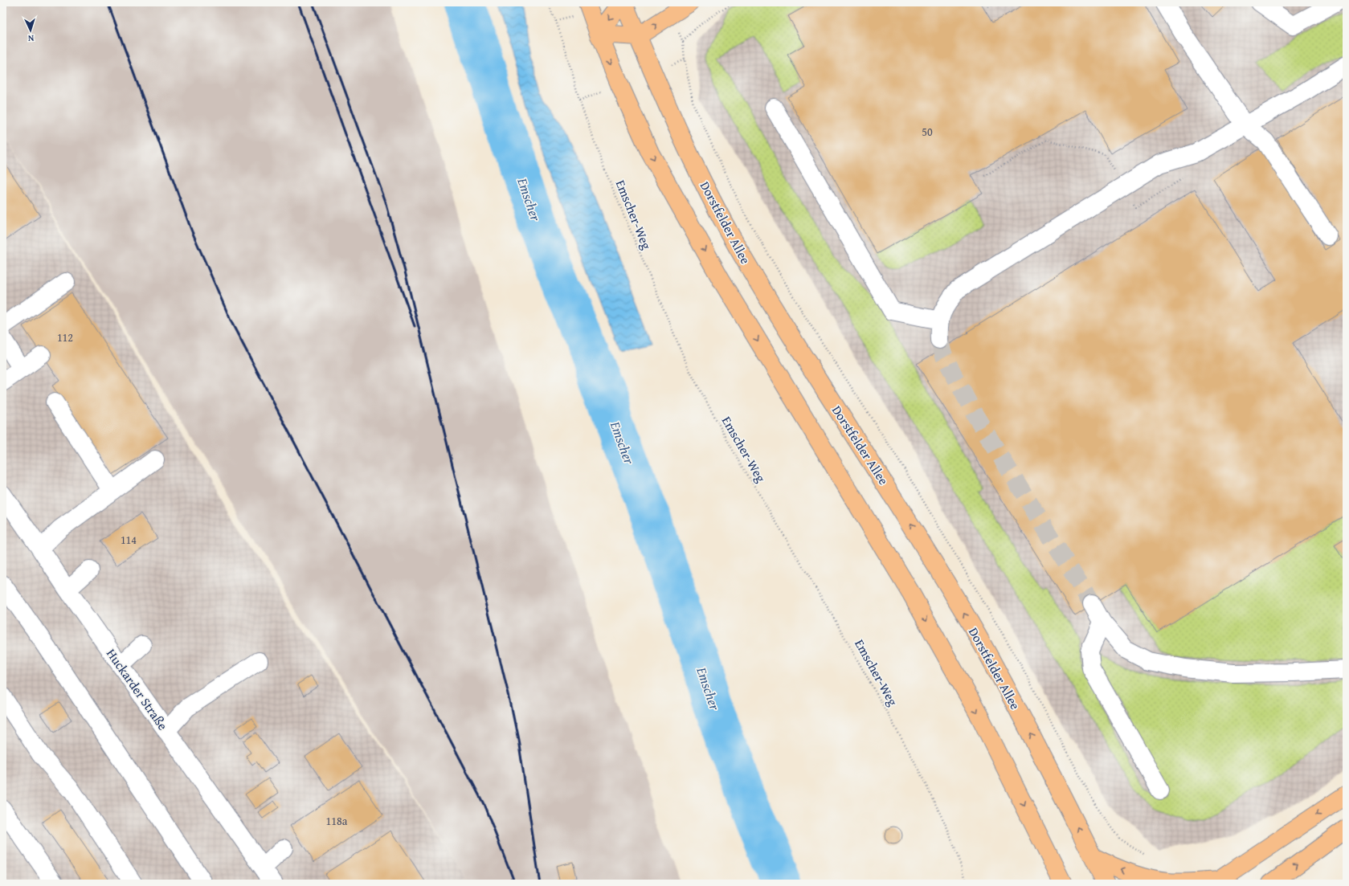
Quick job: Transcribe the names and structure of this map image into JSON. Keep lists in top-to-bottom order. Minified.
{"streets":{"main road":["Dorstfelder Allee"],"street":["Huckarder Straße"],"path":["Emscher-Weg"]},"water":["Emscher"],"house_numbers":["50","112","114","118a"],"north":"bottom"}
